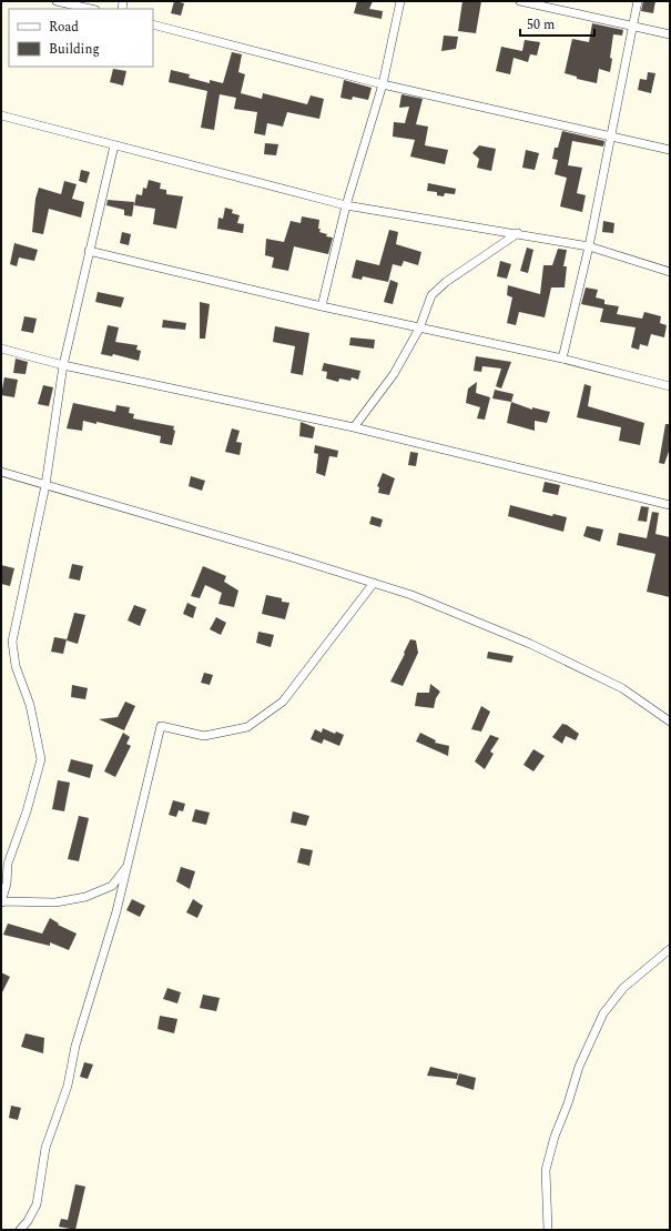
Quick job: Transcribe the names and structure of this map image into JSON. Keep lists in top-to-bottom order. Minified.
{"legend":["Road","Building"],"scale_bar":"50 m"}
